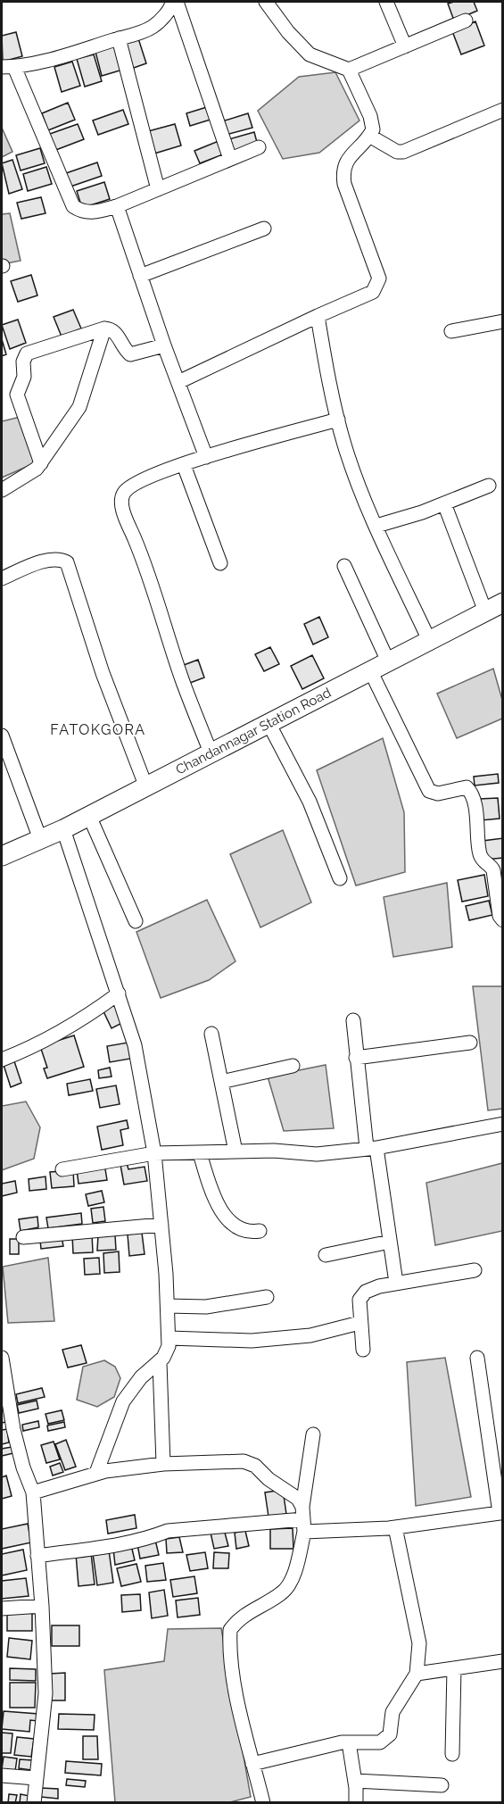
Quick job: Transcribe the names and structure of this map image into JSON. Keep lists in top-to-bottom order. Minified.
{"streets":{"main road":["Chandannagar Station Road"]},"districts":["FATOKGORA"]}
